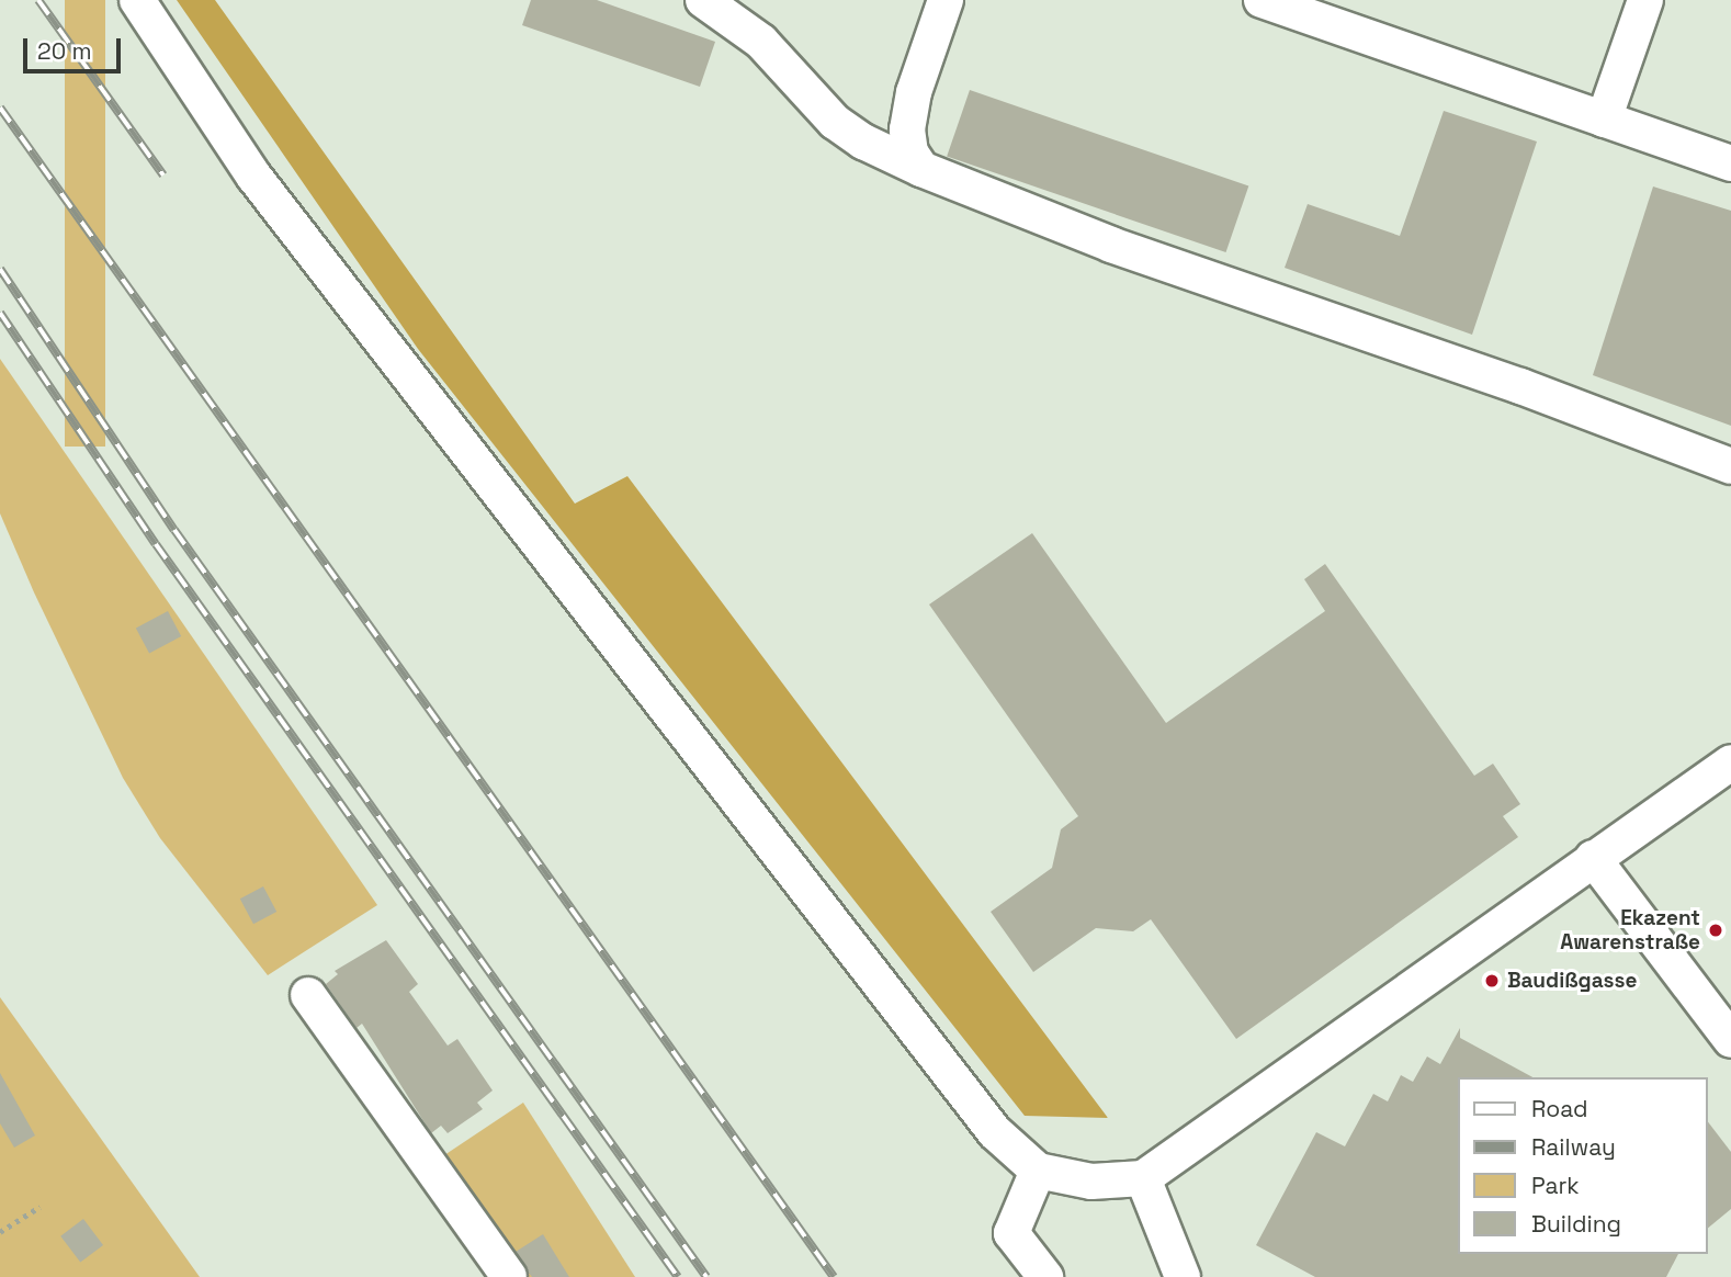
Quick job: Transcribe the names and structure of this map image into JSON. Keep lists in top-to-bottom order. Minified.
{"places":["Ekazent Awarenstraße","Baudißgasse"],"legend":["Road","Railway","Park","Building"],"scale_bar":"20 m"}
